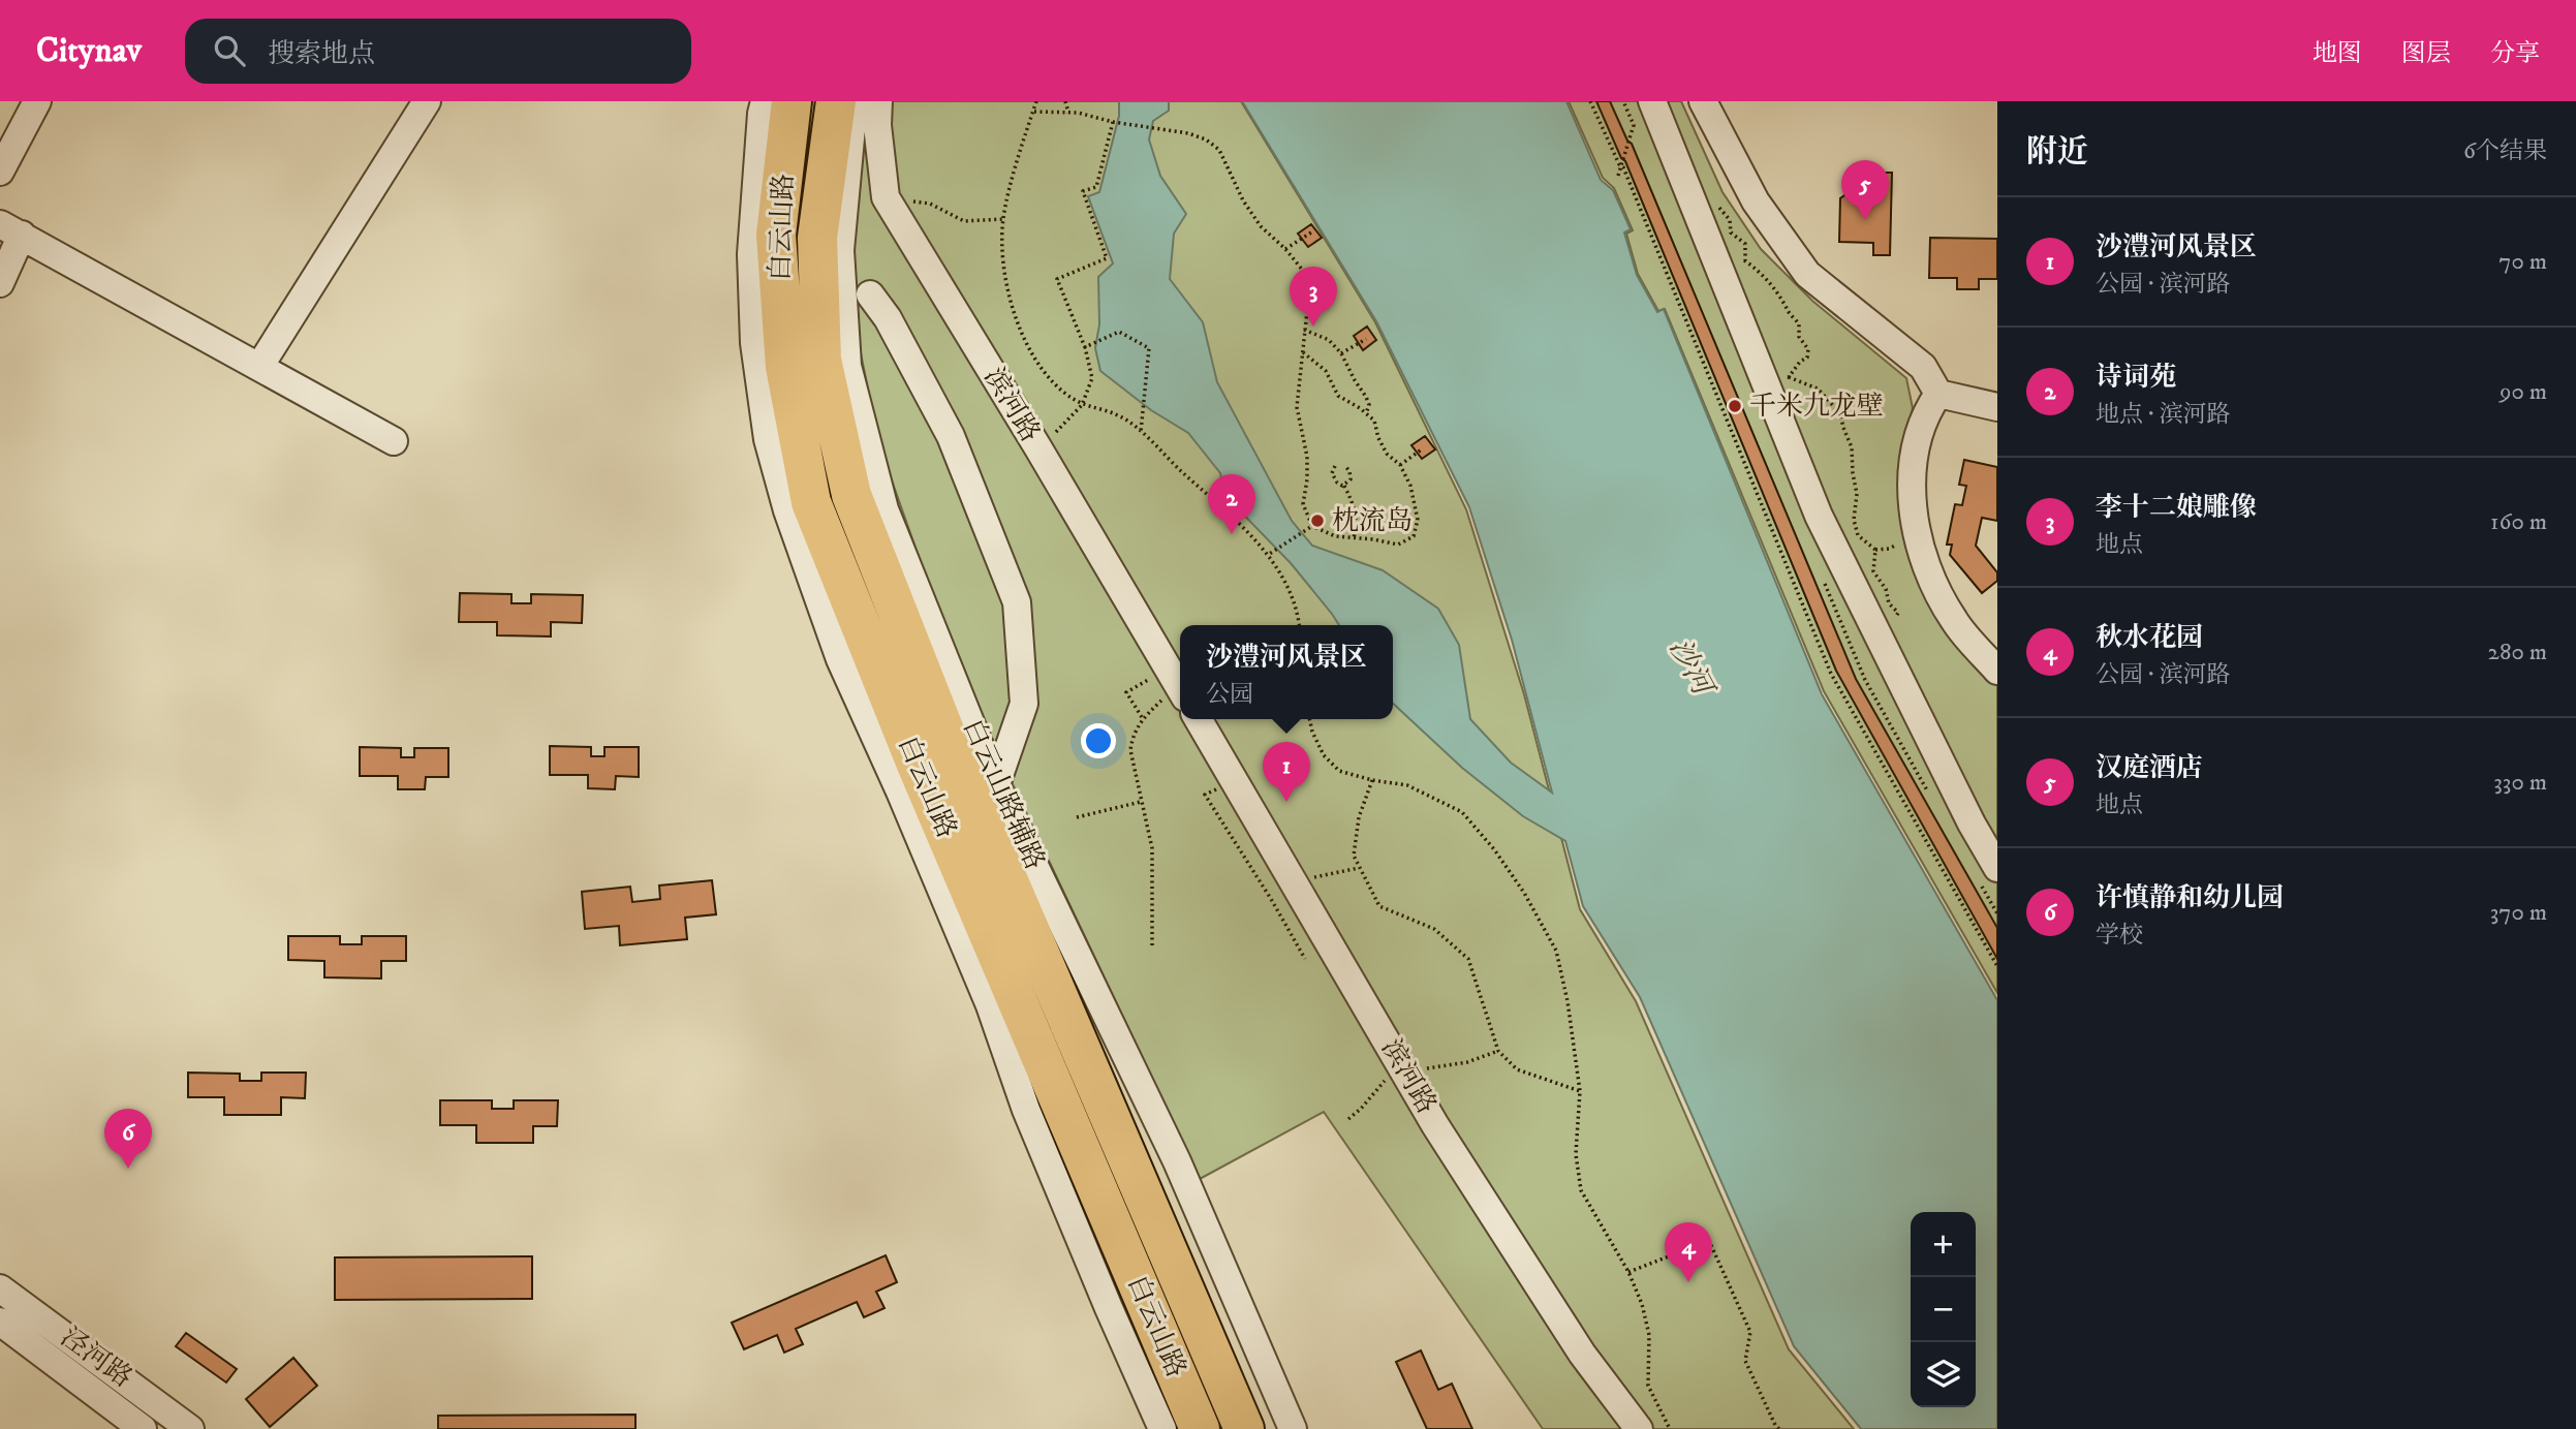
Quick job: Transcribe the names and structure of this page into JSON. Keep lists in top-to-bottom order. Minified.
{"streets":{"highway":["白云山路"],"street":["滨河路","白云山路辅路","泾河路"]},"crossings":[["白云山路","白云山路辅路"]],"water":["沙河"],"places":["千米九龙壁","枕流岛"],"page":{"header":"Citynav","search":"搜索地点","nav":["地图","图层","分享"],"heading":["附近","6个结果"],"pins":["5","3","2","1","6","4"],"list":[{"mark":"1","name":"沙澧河风景区","note":"公园 · 滨河路","value":"70 m"},{"mark":"2","name":"诗词苑","note":"地点 · 滨河路","value":"90 m"},{"mark":"3","name":"李十二娘雕像","note":"地点","value":"160 m"},{"mark":"4","name":"秋水花园","note":"公园 · 滨河路","value":"280 m"},{"mark":"5","name":"汉庭酒店","note":"地点","value":"330 m"},{"mark":"6","name":"许慎静和幼儿园","note":"学校","value":"370 m"}],"popup":["沙澧河风景区","公园"],"map_buttons":["+","−"]}}
